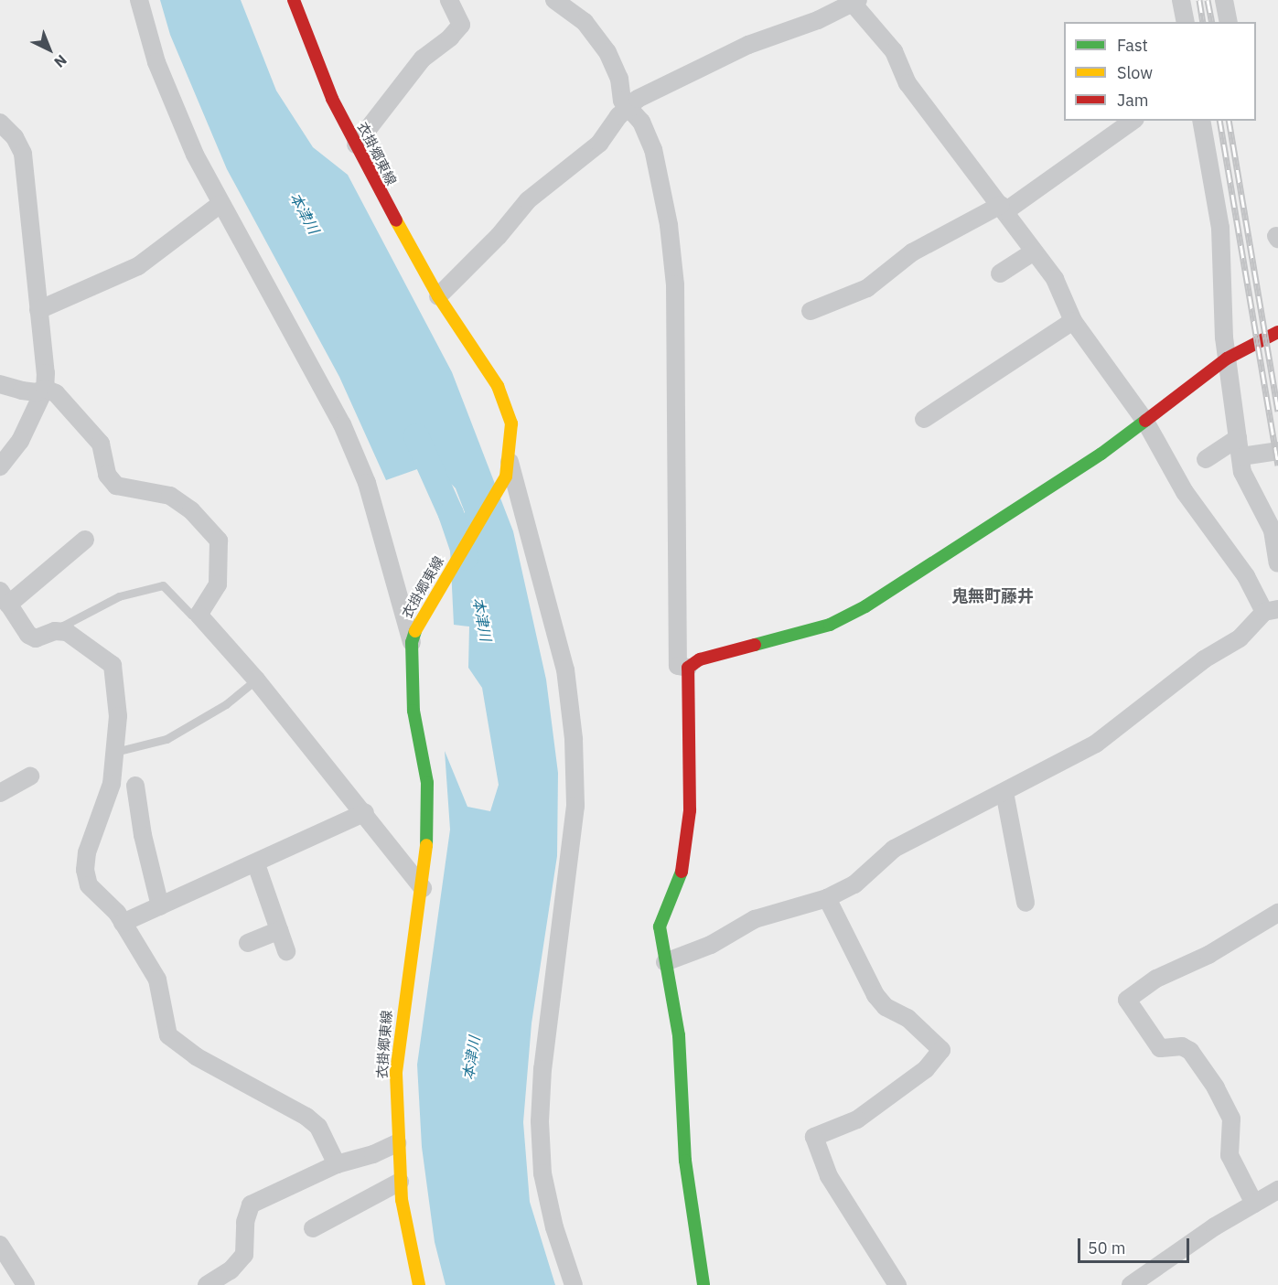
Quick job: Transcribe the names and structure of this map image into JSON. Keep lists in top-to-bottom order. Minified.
{"streets":{"main road":["衣掛郷東線"]},"districts":["鬼無町藤井"],"water":["本津川"],"legend":["Fast","Slow","Jam"],"scale_bar":"50 m","north":"bottom right"}
